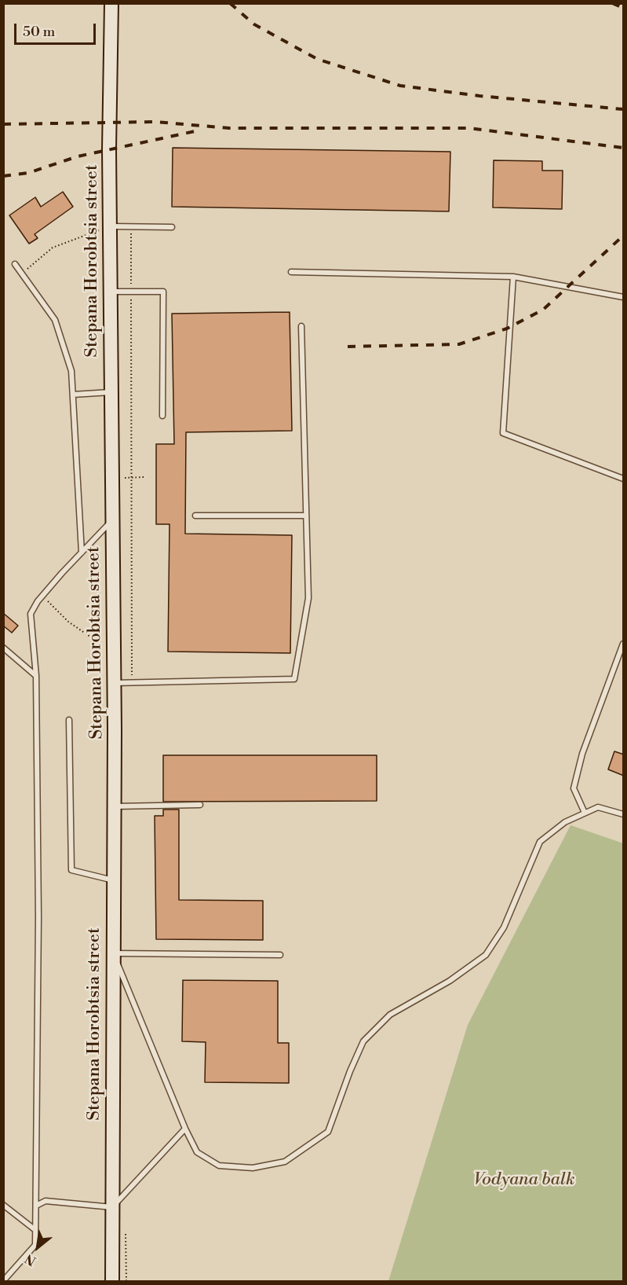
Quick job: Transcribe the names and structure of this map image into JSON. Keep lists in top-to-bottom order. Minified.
{"streets":{"main road":["Stepana Horobtsia street"]},"parks":["Vodyana balk"],"scale_bar":"50 m","north":"bottom left"}
